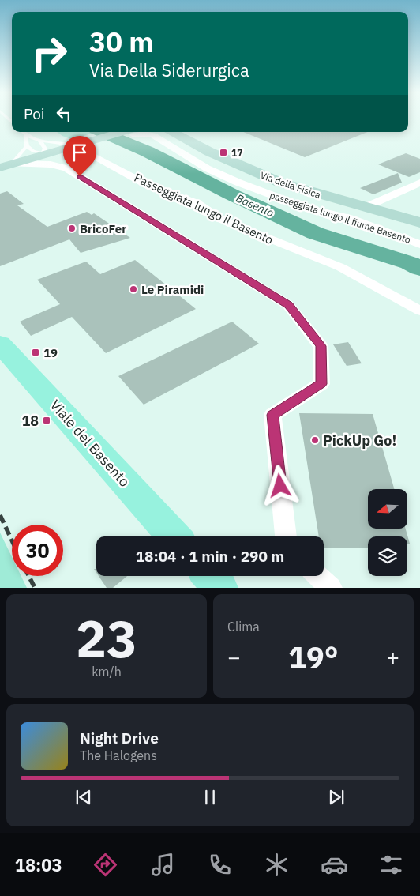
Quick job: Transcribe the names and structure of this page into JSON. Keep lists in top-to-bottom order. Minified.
{"streets":{"main road":["Viale del Basento"],"street":["Via della Fisica","Passeggiata lungo il Basento","passeggiata lungo il fiume Basento"]},"water":["Basento"],"places":{"transit":["17","19","18"],"other":["BricoFer","Le Piramidi","PickUp Go!"]},"north":"left","page":{"turn":["30 m","Via Della Siderurgica"],"then":"Poi","limit":"30","trip":"18:04 · 1 min · 290 m","tile":[["23","km/h"],"Clima"],"heat":["−","19°","+"],"song":["Night Drive","The Halogens"],"tabs":"18:03"}}
